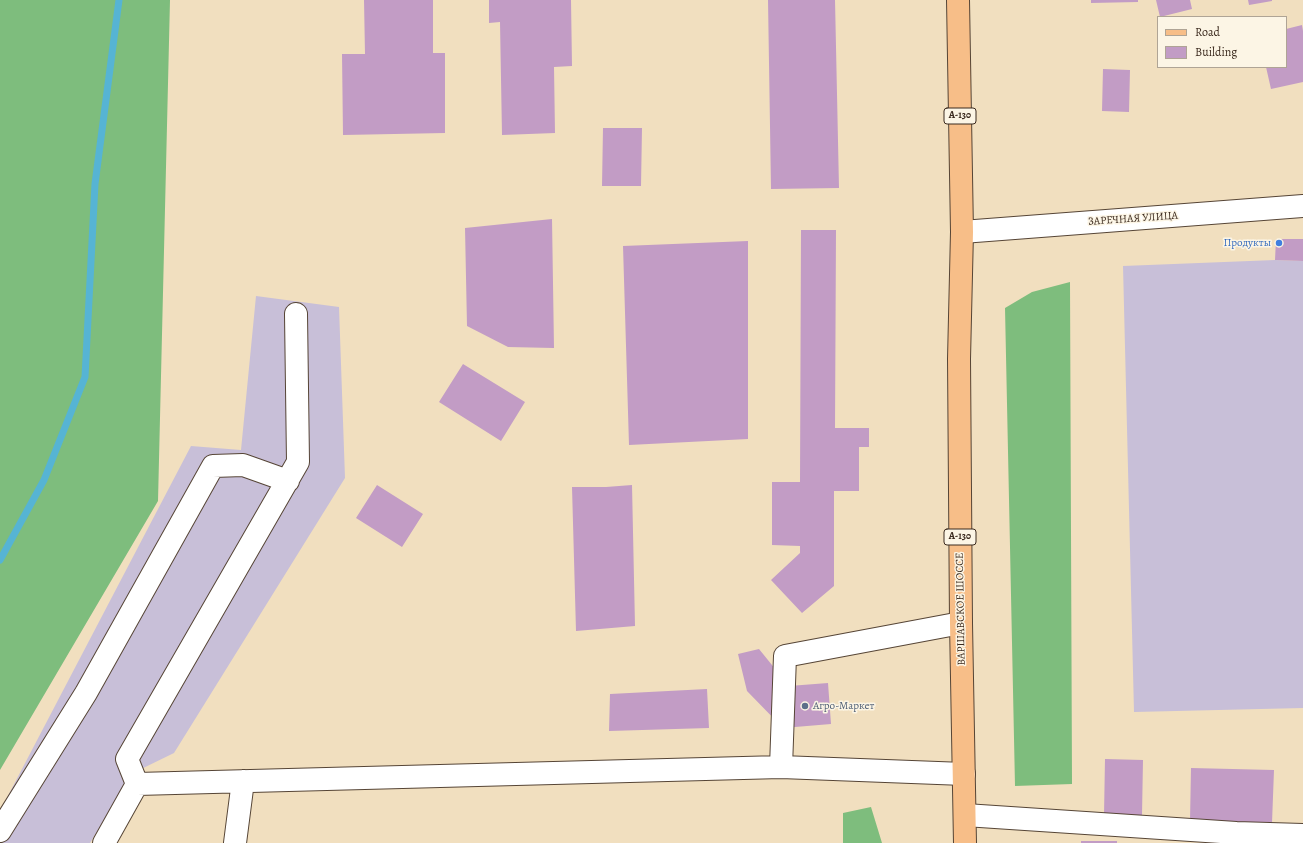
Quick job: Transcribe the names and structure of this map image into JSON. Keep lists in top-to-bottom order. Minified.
{"streets":{"main road":["А-130","ВАРШАВСКОЕ ШОССЕ"],"street":["ЗАРЕЧНАЯ УЛИЦА"]},"crossings":[["А-130","ЗАРЕЧНАЯ УЛИЦА"],["А-130","ВАРШАВСКОЕ ШОССЕ"],["ЗАРЕЧНАЯ УЛИЦА","ВАРШАВСКОЕ ШОССЕ"]],"places":["Продукты","Агро-Маркет"],"legend":["Road","Building"]}
